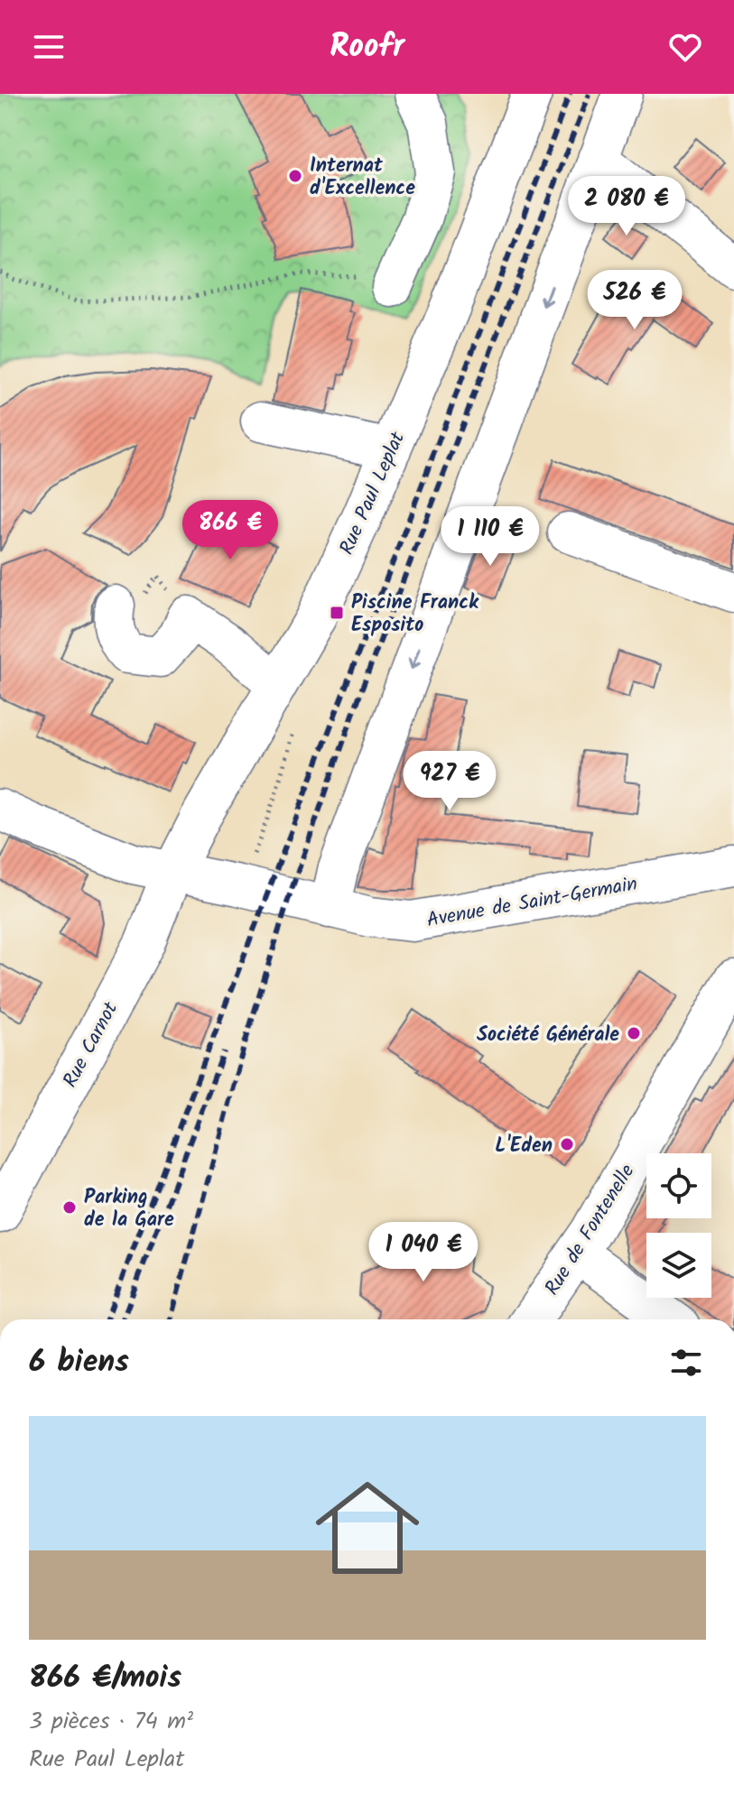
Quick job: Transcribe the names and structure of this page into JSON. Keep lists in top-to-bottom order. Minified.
{"streets":{"street":["Rue Paul Leplat","Avenue de Saint-Germain","Rue Carnot","Rue de Fontenelle"]},"crossings":[["Rue Paul Leplat","Avenue de Saint-Germain"],["Rue Paul Leplat","Rue Carnot"],["Avenue de Saint-Germain","Rue Carnot"]],"places":{"other":["Internat d'Excellence","Société Générale","L'Eden","Parking de la Gare"],"transit":["Piscine Franck Esposito"]},"page":{"header":"Roofr","price":["2 080 €","526 €","866 €","1 110 €","927 €","1 040 €"],"heading":"6 biens","list":[{"name":"866 €/mois","note":"3 pièces · 74 m² · Rue Paul Leplat"}]}}
